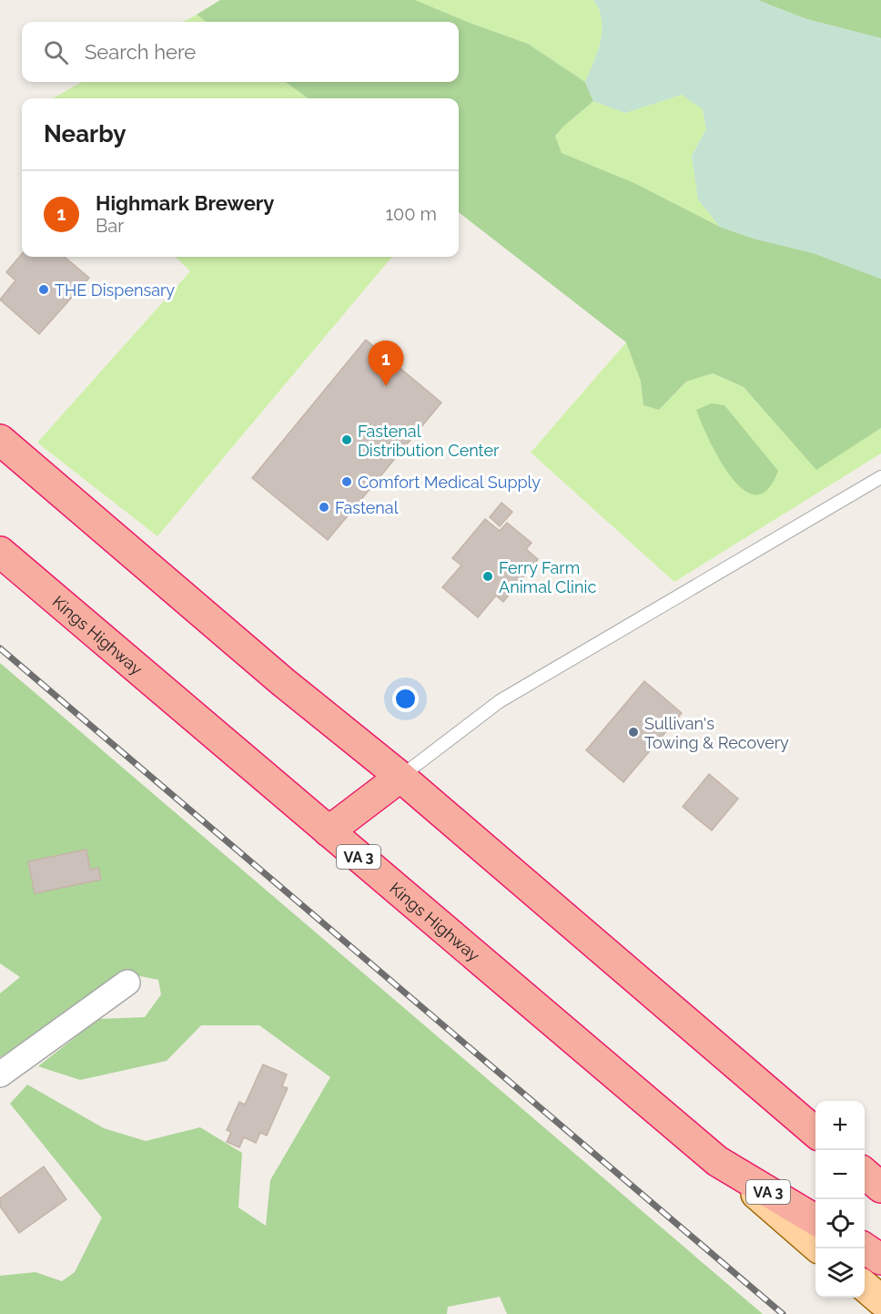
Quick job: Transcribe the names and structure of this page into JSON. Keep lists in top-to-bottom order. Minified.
{"streets":{"highway":["Kings Highway","VA 3"]},"crossings":[["Kings Highway","VA 3"]],"places":["THE Dispensary","Fastenal Distribution Center","Comfort Medical Supply","Fastenal","Ferry Farm Animal Clinic","Sullivan's Towing & Recovery"],"page":{"search":"Search here","heading":"Nearby","list":[{"mark":"1","name":"Highmark Brewery","note":"Bar","value":"100 m"}],"pins":"1","map_buttons":["+","−"]}}
